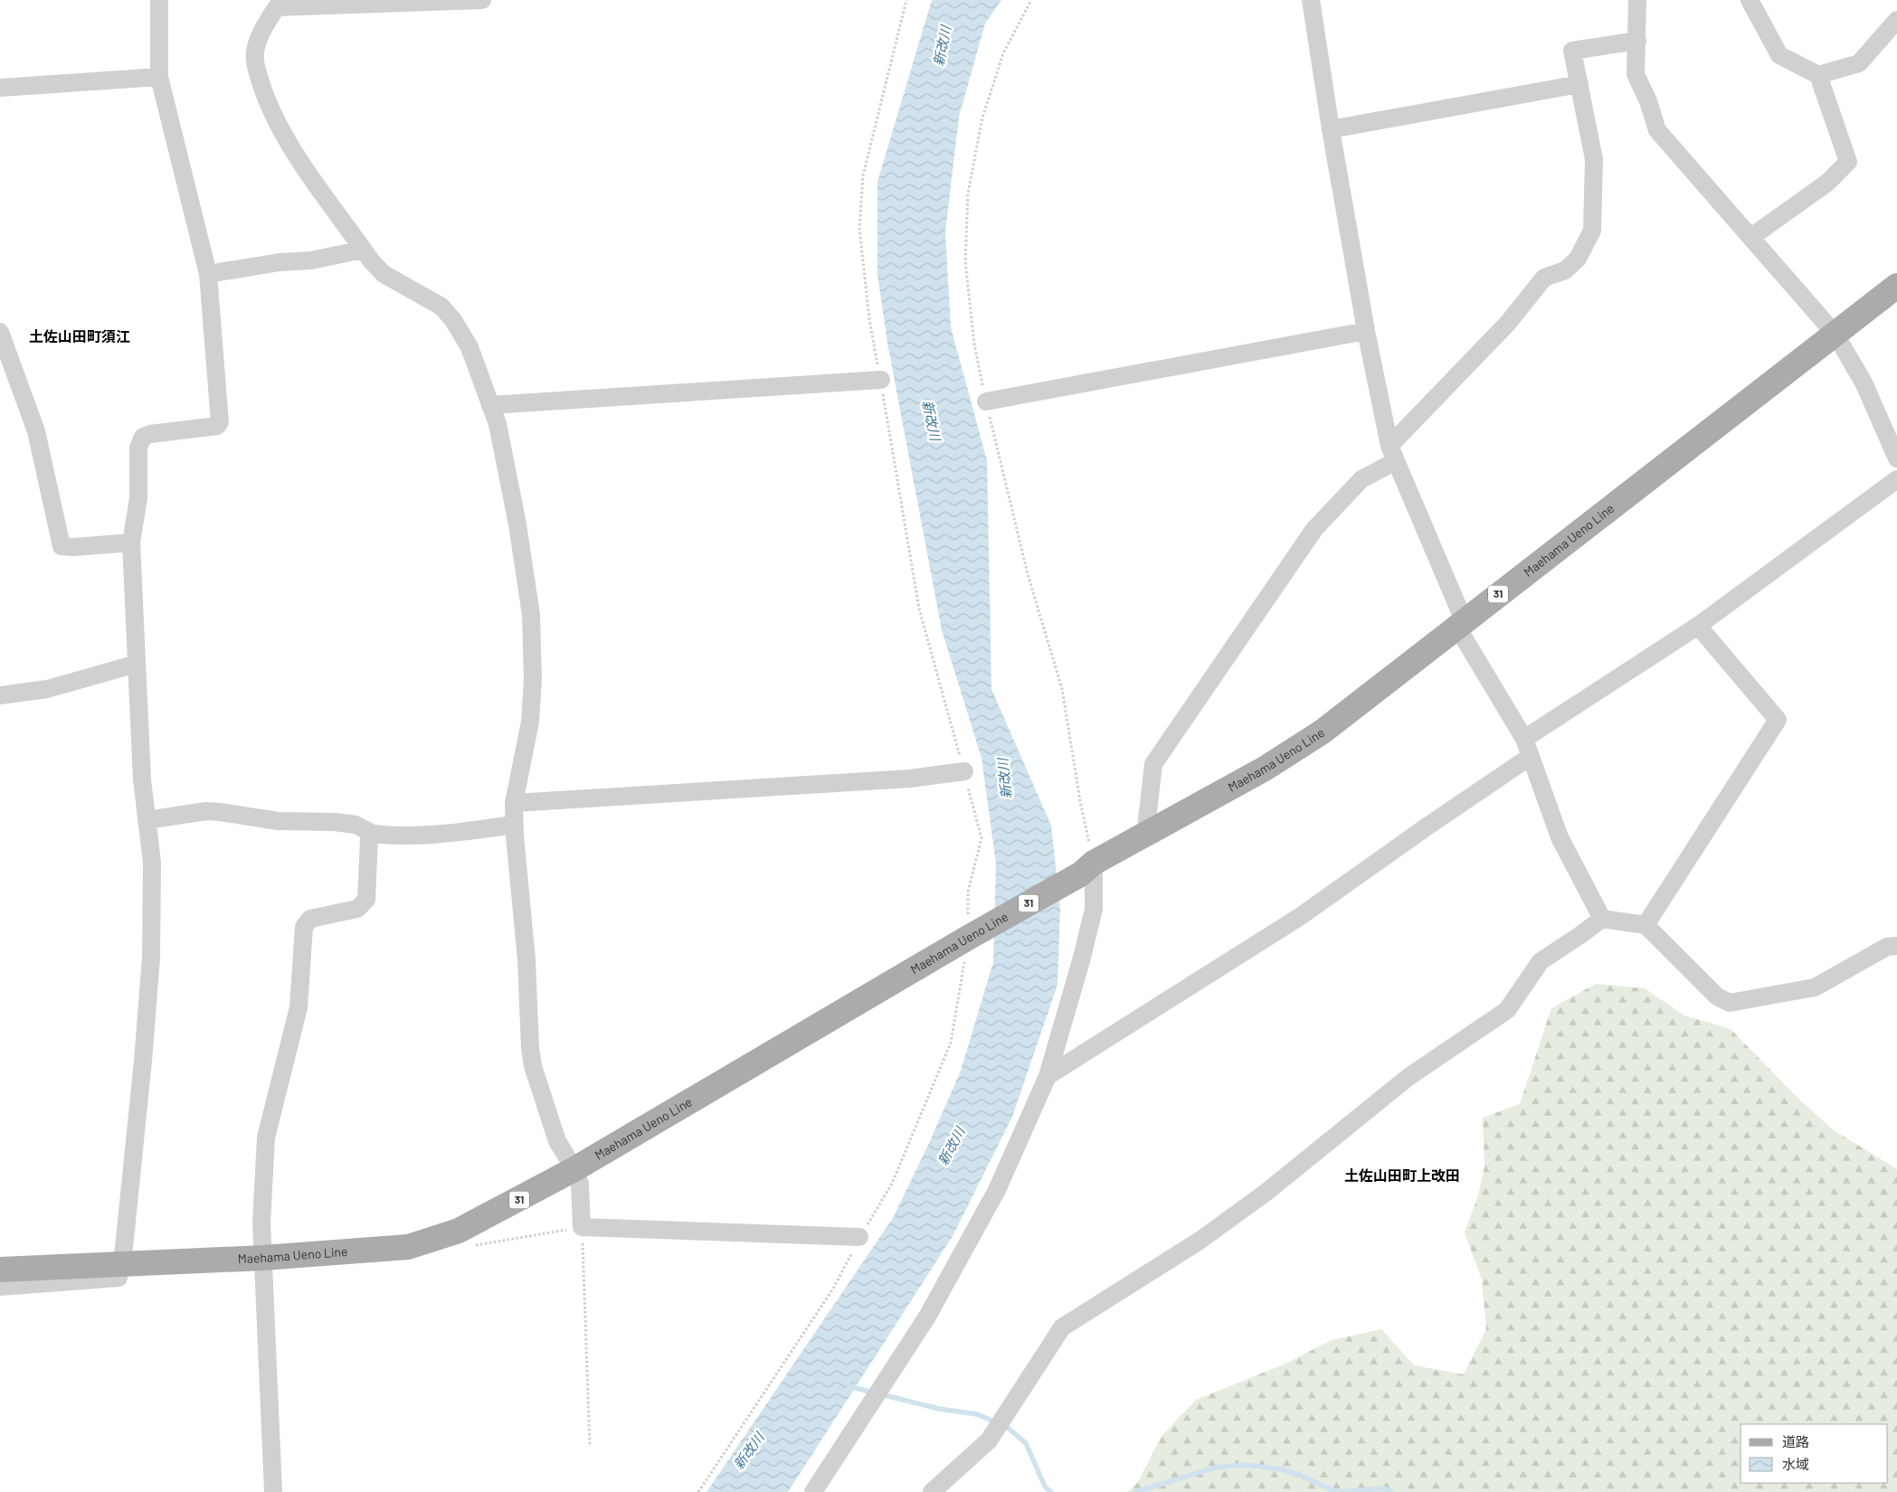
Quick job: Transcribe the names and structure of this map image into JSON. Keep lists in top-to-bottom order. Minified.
{"streets":{"main road":["Maehama Ueno Line","31"]},"districts":["土佐山田町須江","土佐山田町上改田"],"water":["新改川"],"legend":["道路","水域"]}
